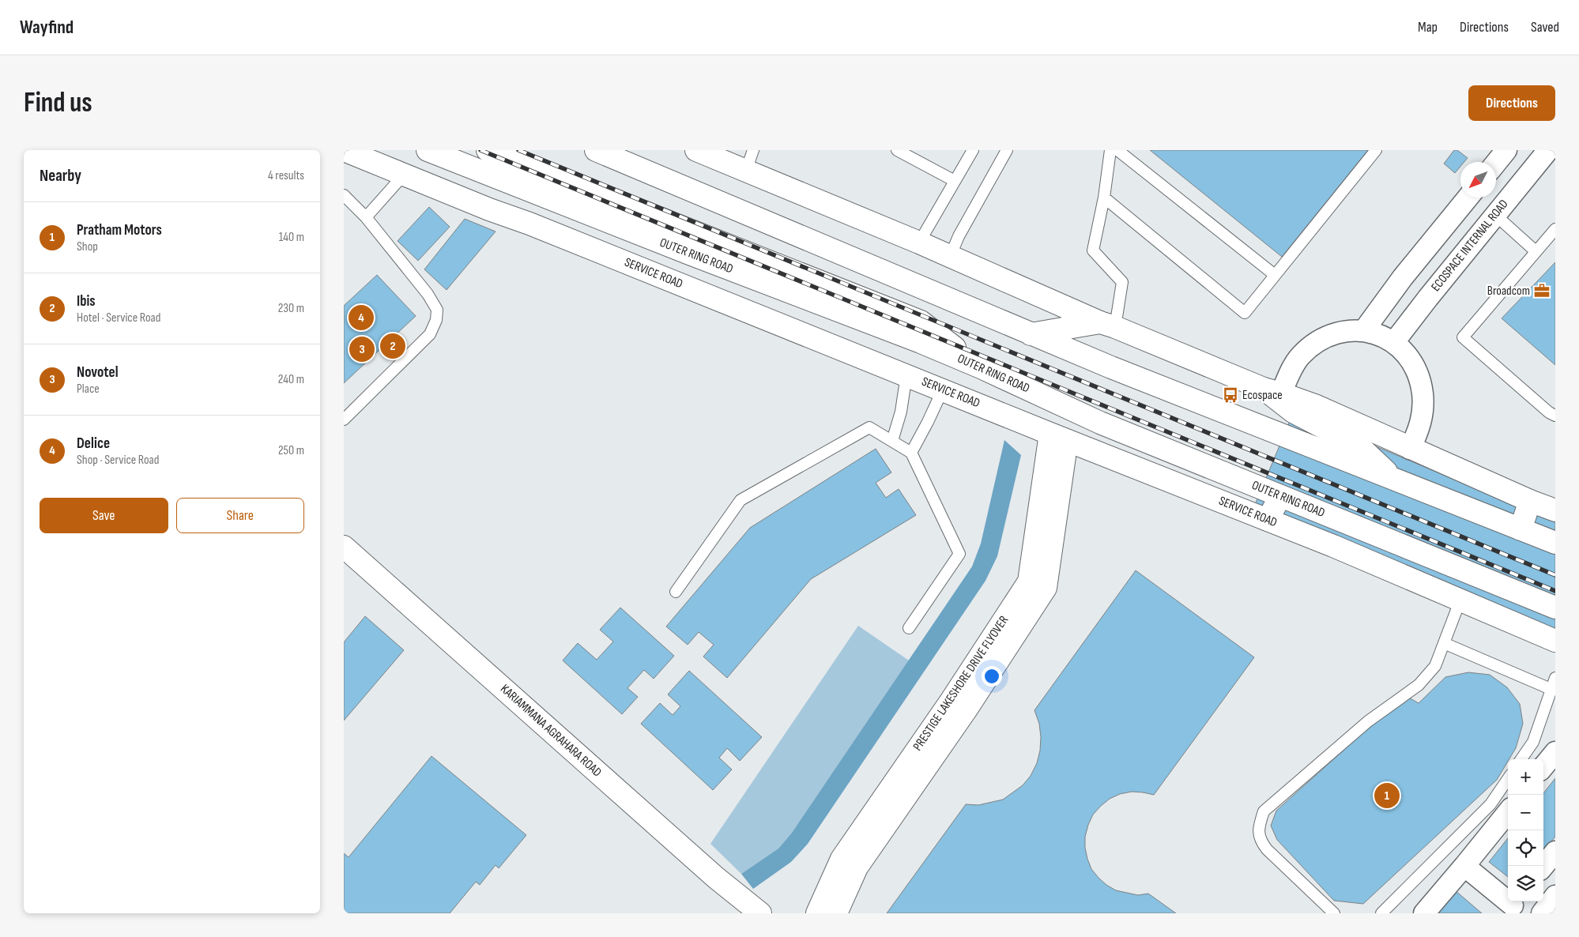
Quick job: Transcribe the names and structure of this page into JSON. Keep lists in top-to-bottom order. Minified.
{"streets":{"main road":["OUTER RING ROAD","SERVICE ROAD","PRESTIGE LAKESHORE DRIVE FLYOVER","KARIAMMANA AGRAHARA ROAD"],"street":["ECOSPACE INTERNAL ROAD"]},"crossings":[["SERVICE ROAD","PRESTIGE LAKESHORE DRIVE FLYOVER"]],"places":{"office":["Broadcom"],"bus stop":["Ecospace"]},"north":"bottom left","page":{"header":"Wayfind","nav":["Map","Directions","Saved"],"buttons":["Directions",["Save","Share"]],"title":"Find us","heading":["Nearby","4 results"],"list":[{"mark":"1","name":"Pratham Motors","note":"Shop","value":"140 m"},{"mark":"2","name":"Ibis","note":"Hotel · Service Road","value":"230 m"},{"mark":"3","name":"Novotel","note":"Place","value":"240 m"},{"mark":"4","name":"Delice","note":"Shop · Service Road","value":"250 m"}],"pins":["4","2","3","1"],"map_buttons":["+","−"]}}
